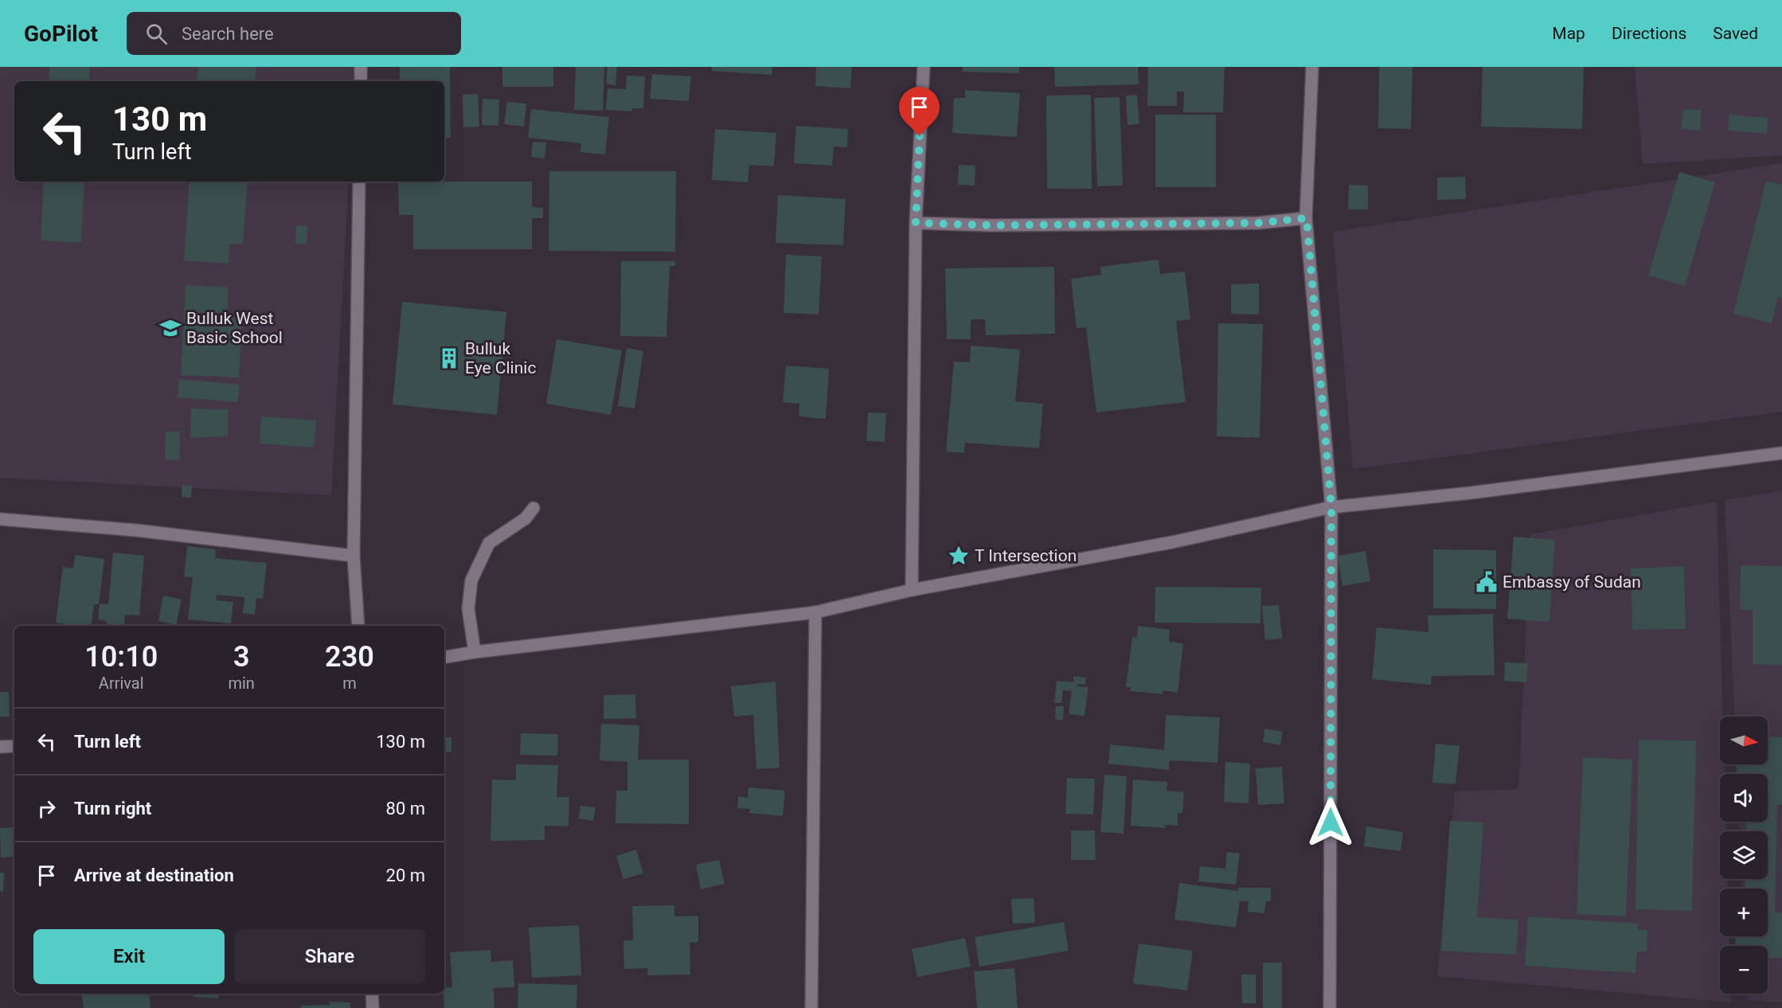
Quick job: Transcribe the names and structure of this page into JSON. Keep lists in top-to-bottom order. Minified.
{"places":{"school or university":["Bulluk West Basic School"],"building":["Bulluk Eye Clinic"],"place":["T Intersection"],"public building":["Embassy of Sudan"]},"north":"right","page":{"header":"GoPilot","search":"Search here","nav":["Map","Directions","Saved"],"turn":["130 m","Turn left"],"eta":["10:10","Arrival","3","min","230","m"],"list":[{"name":"Turn left","value":"130 m"},{"name":"Turn right","value":"80 m"},{"name":"Arrive at destination","value":"20 m"}],"map_buttons":["+","−"],"buttons":["Exit","Share"]}}
